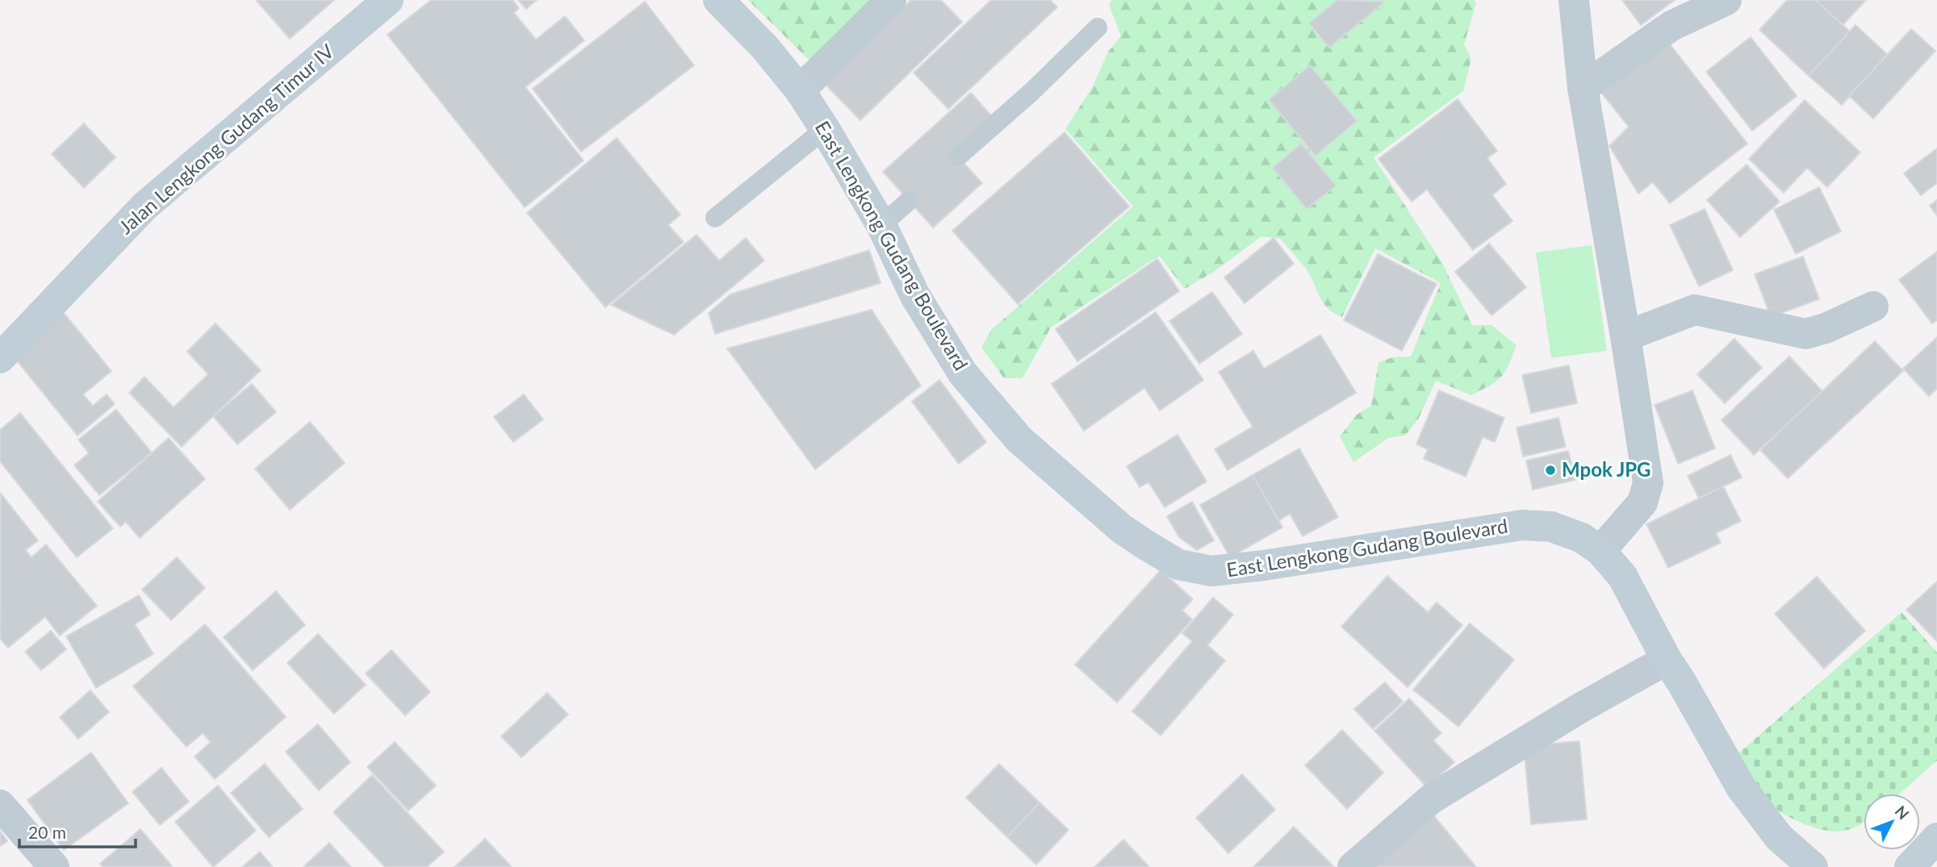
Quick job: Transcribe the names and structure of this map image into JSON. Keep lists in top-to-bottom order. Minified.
{"streets":{"street":["Jalan Lengkong Gudang Timur IV","East Lengkong Gudang Boulevard"]},"places":["Mpok JPG"],"scale_bar":"20 m","north":"top right"}
